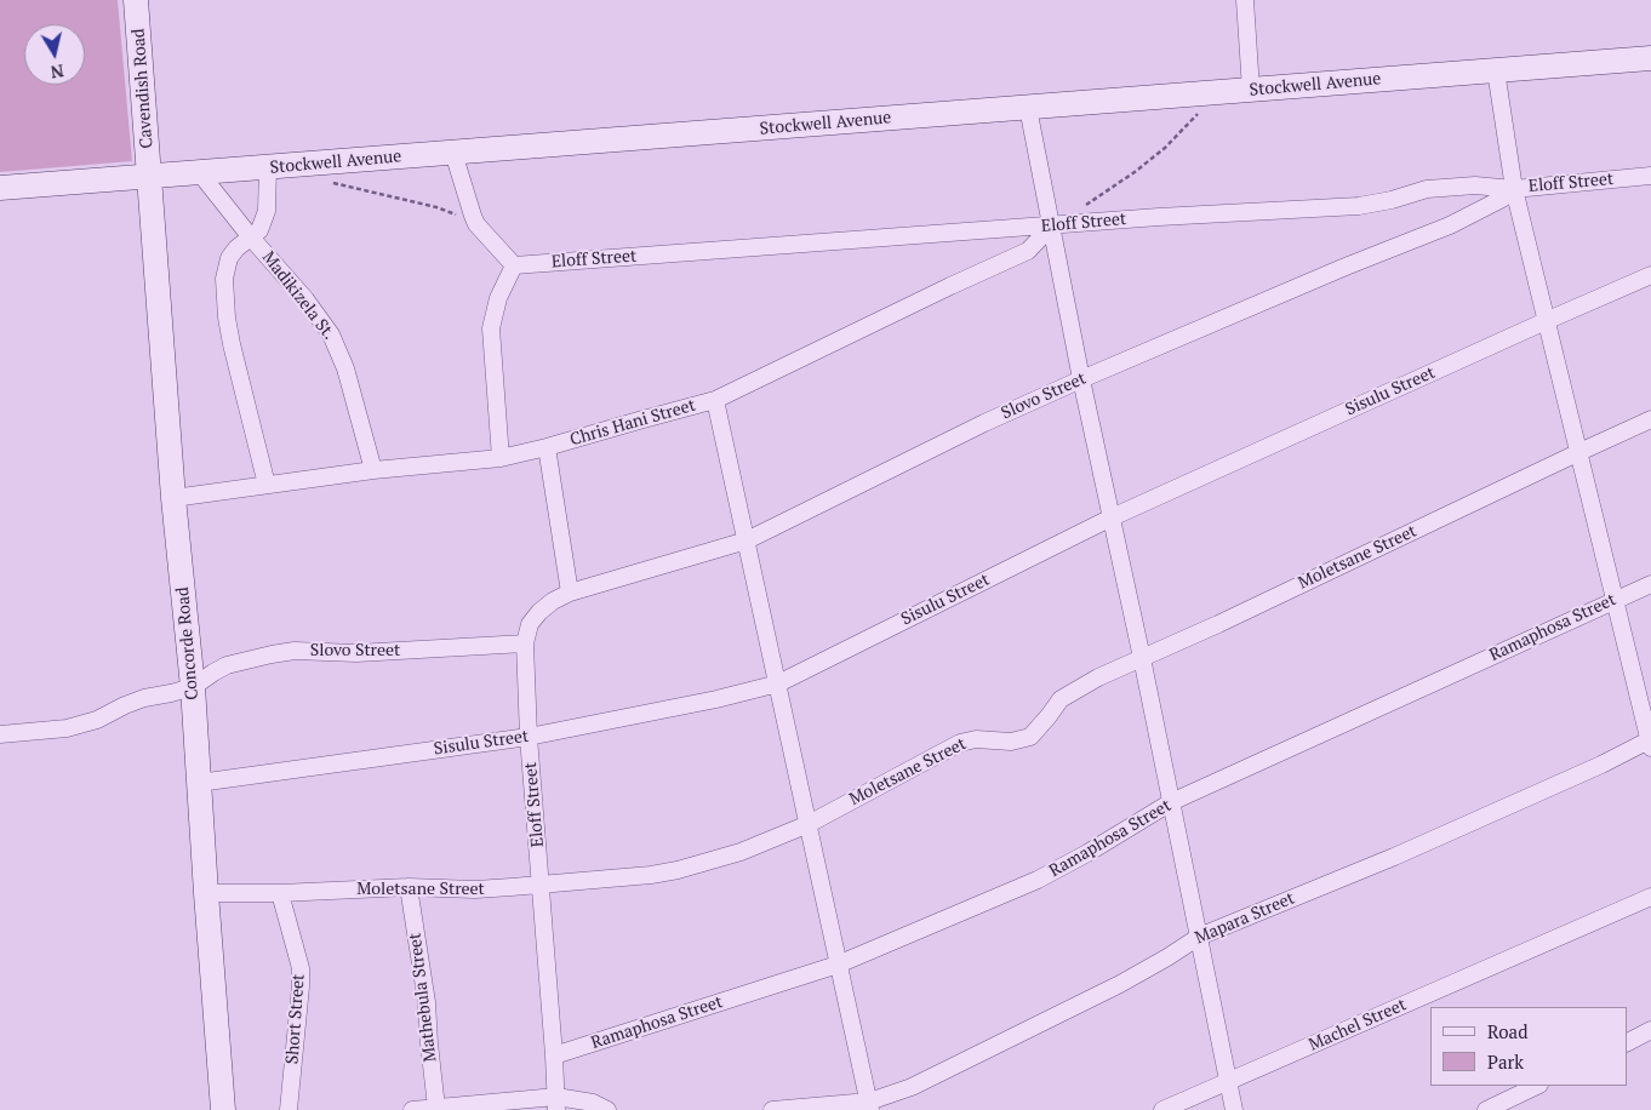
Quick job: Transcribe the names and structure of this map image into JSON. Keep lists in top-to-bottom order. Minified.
{"streets":{"street":["Stockwell Avenue","Cavendish Road","Eloff Street","Madikizela St.","Sisulu Street","Slovo Street","Chris Hani Street","Moletsane Street","Ramaphosa Street","Concorde Road","Mapara Street","Mathebula Street","Short Street","Machel Street"]},"crossings":[["Stockwell Avenue","Cavendish Road"],["Stockwell Avenue","Madikizela St."],["Stockwell Avenue","Concorde Road"],["Cavendish Road","Concorde Road"],["Eloff Street","Sisulu Street"],["Eloff Street","Slovo Street"],["Eloff Street","Chris Hani Street"],["Eloff Street","Moletsane Street"],["Eloff Street","Ramaphosa Street"],["Madikizela St.","Chris Hani Street"],["Sisulu Street","Concorde Road"],["Slovo Street","Concorde Road"],["Chris Hani Street","Concorde Road"],["Moletsane Street","Concorde Road"],["Moletsane Street","Mathebula Street"],["Moletsane Street","Short Street"]],"legend":["Road","Park"],"north":"bottom"}
